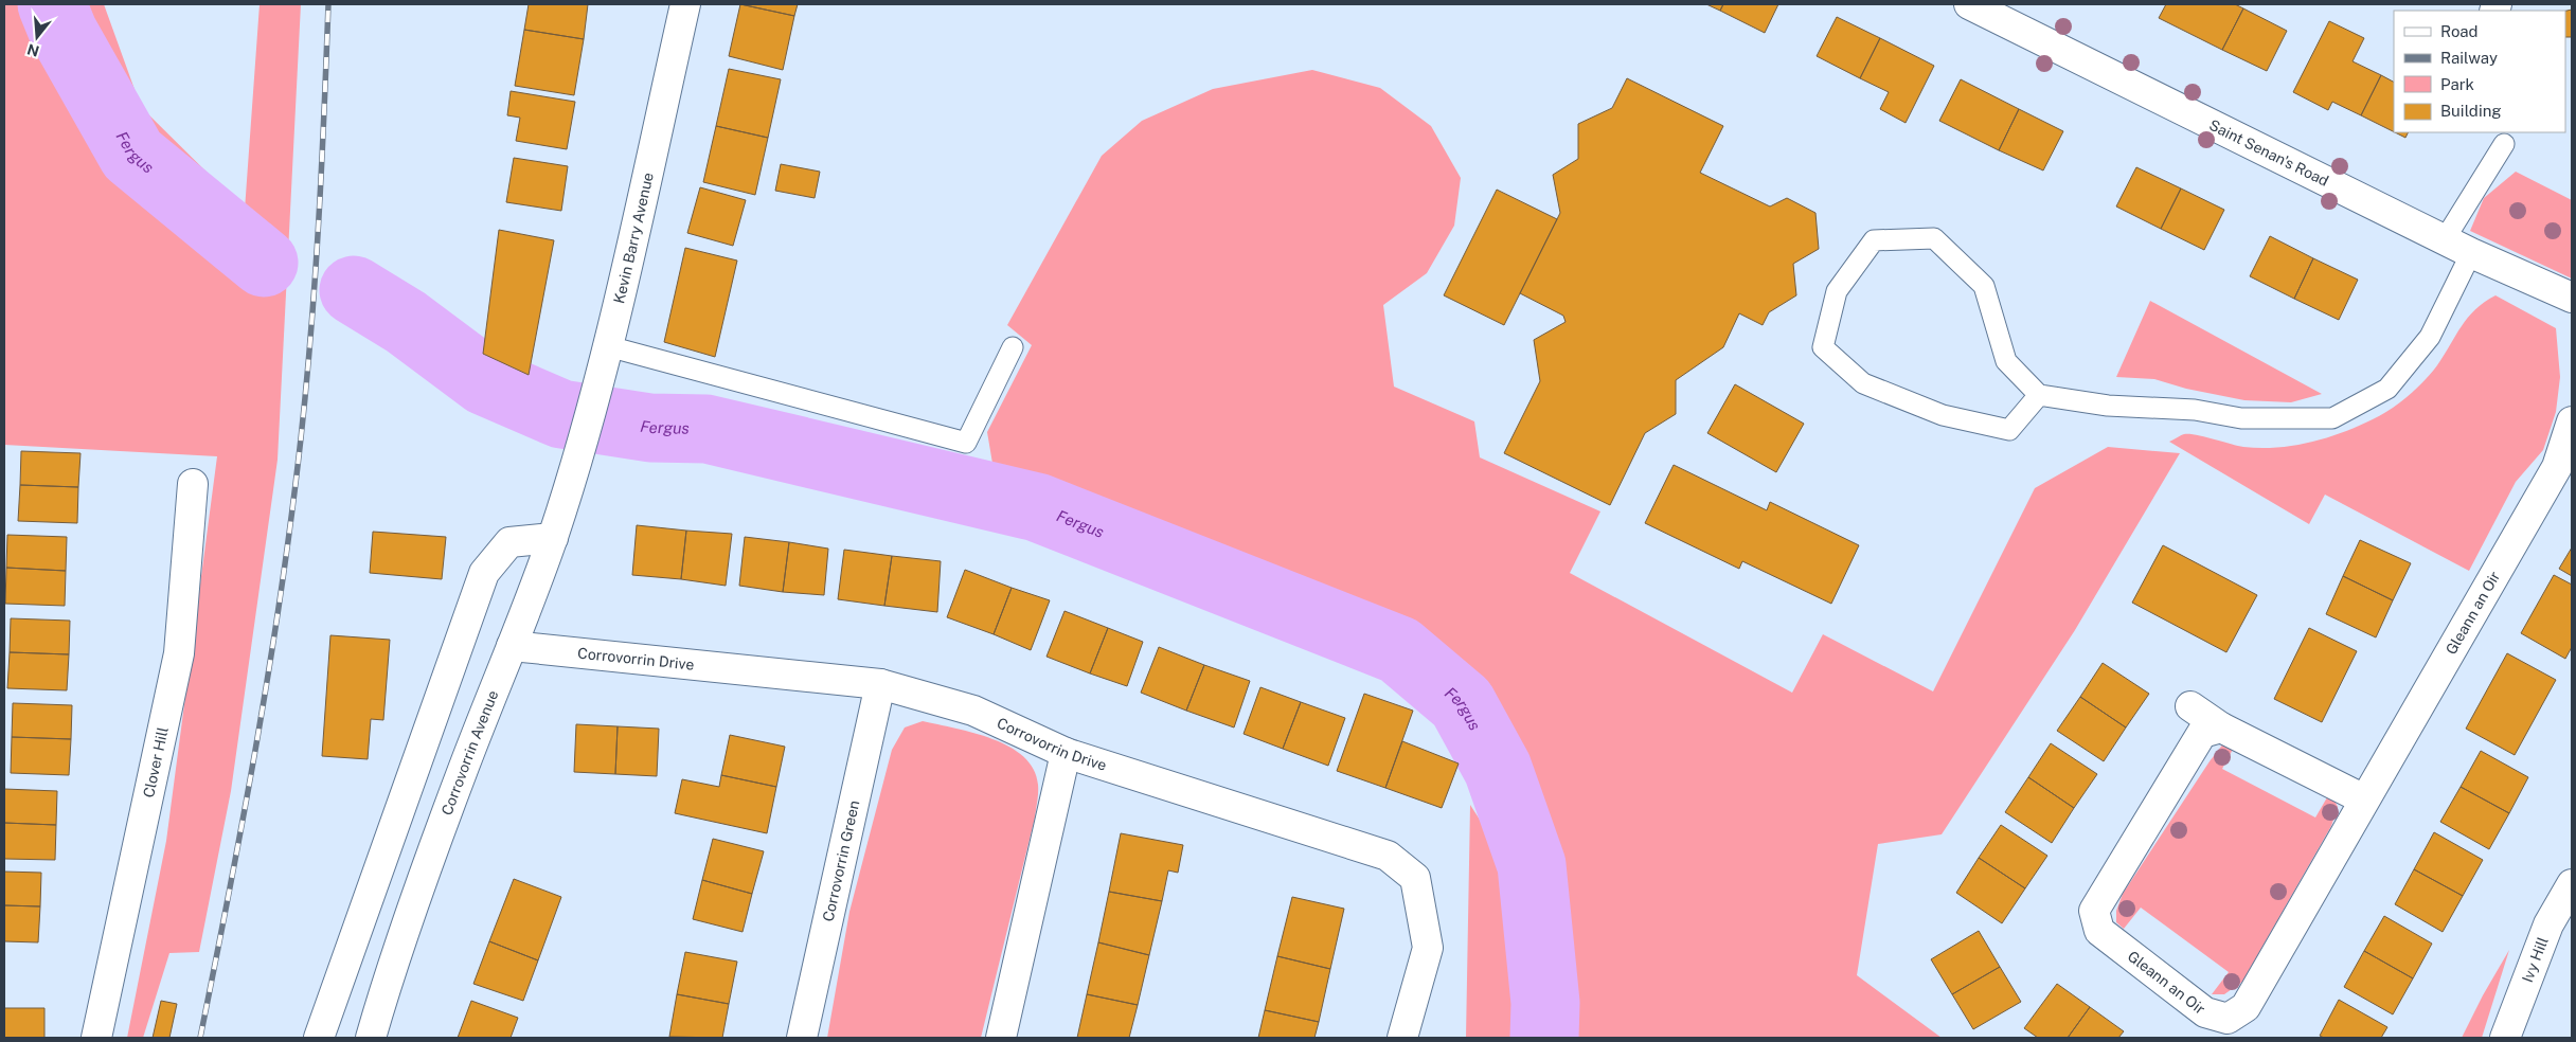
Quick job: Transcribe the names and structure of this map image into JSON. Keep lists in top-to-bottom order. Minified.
{"streets":{"street":["Saint Senan's Road","Kevin Barry Avenue","Gleann an Oir","Corrovorrin Drive","Corrovorrin Avenue","Clover Hill","Corrovorrin Green","Ivy Hill"]},"crossings":[["Kevin Barry Avenue","Corrovorrin Avenue"],["Corrovorrin Drive","Corrovorrin Avenue"],["Corrovorrin Drive","Corrovorrin Green"]],"water":["Fergus"],"legend":["Road","Railway","Park","Building"],"north":"bottom"}
